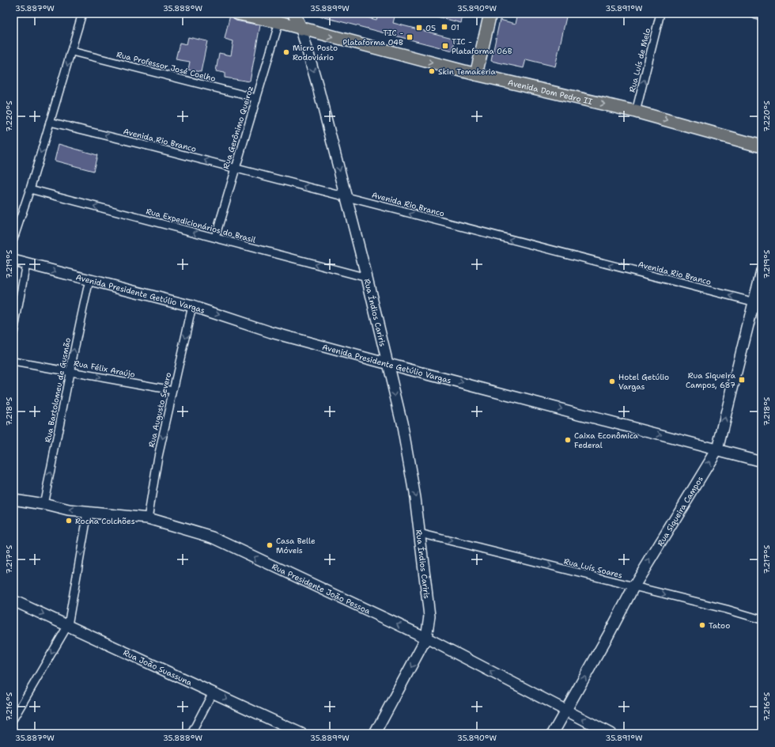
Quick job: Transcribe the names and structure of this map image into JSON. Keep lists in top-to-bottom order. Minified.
{"streets":{"main road":["Avenida Dom Pedro II","Avenida Presidente Getúlio Vargas","Rua Índios Cariris","Rua Siqueira Campos","Rua Presidente João Pessoa","Rua João Suassuna"],"street":["Rua Luís de Melo","Rua Professor José Coelho","Rua Gerônimo Queiroz","Avenida Rio Branco","Rua Expedicionários do Brasil","Rua Félix Araújo","Rua Bartolomeu de Gusmão","Rua Augusto Severo","Rua Luís Soares"]},"crossings":[["Rua Luís de Melo","Avenida Dom Pedro II"],["Rua Professor José Coelho","Rua Gerônimo Queiroz"],["Avenida Dom Pedro II","Rua Gerônimo Queiroz"],["Avenida Dom Pedro II","Rua Índios Cariris"],["Rua Gerônimo Queiroz","Avenida Rio Branco"],["Rua Gerônimo Queiroz","Rua Expedicionários do Brasil"],["Avenida Rio Branco","Rua Índios Cariris"],["Avenida Rio Branco","Rua Siqueira Campos"],["Rua Expedicionários do Brasil","Rua Índios Cariris"],["Avenida Presidente Getúlio Vargas","Rua Índios Cariris"],["Avenida Presidente Getúlio Vargas","Rua Bartolomeu de Gusmão"],["Avenida Presidente Getúlio Vargas","Rua Augusto Severo"],["Avenida Presidente Getúlio Vargas","Rua Siqueira Campos"],["Rua Índios Cariris","Rua Luís Soares"],["Rua Índios Cariris","Rua Presidente João Pessoa"],["Rua Félix Araújo","Rua Bartolomeu de Gusmão"],["Rua Félix Araújo","Rua Augusto Severo"],["Rua Bartolomeu de Gusmão","Rua Presidente João Pessoa"],["Rua Augusto Severo","Rua Presidente João Pessoa"],["Rua Siqueira Campos","Rua Luís Soares"],["Rua Siqueira Campos","Rua Presidente João Pessoa"]],"one_way":["Rua Luís de Melo","Avenida Dom Pedro II","Avenida Rio Branco","Rua Expedicionários do Brasil","Avenida Presidente Getúlio Vargas","Rua Índios Cariris","Rua Félix Araújo","Rua Bartolomeu de Gusmão","Rua Augusto Severo","Rua Siqueira Campos","Rua Luís Soares","Rua Presidente João Pessoa","Rua João Suassuna"],"places":{"transit":["01","05","TIC - Plataforma 04B","TIC - Plataforma 06B","Rua Siqueira Campos, 687"],"other":["Micro Posto Rodoviário","Skin Temakeria","Hotel Getúlio Vargas","Caixa Econômica Federal","Rocha Colchões","Casa Belle Móveis","Tatoo"]},"coordinates":["35.887°W","35.888°W","35.889°W","35.890°W","35.891°W","7.220°S","7.219°S","7.218°S","7.217°S","7.216°S"]}
